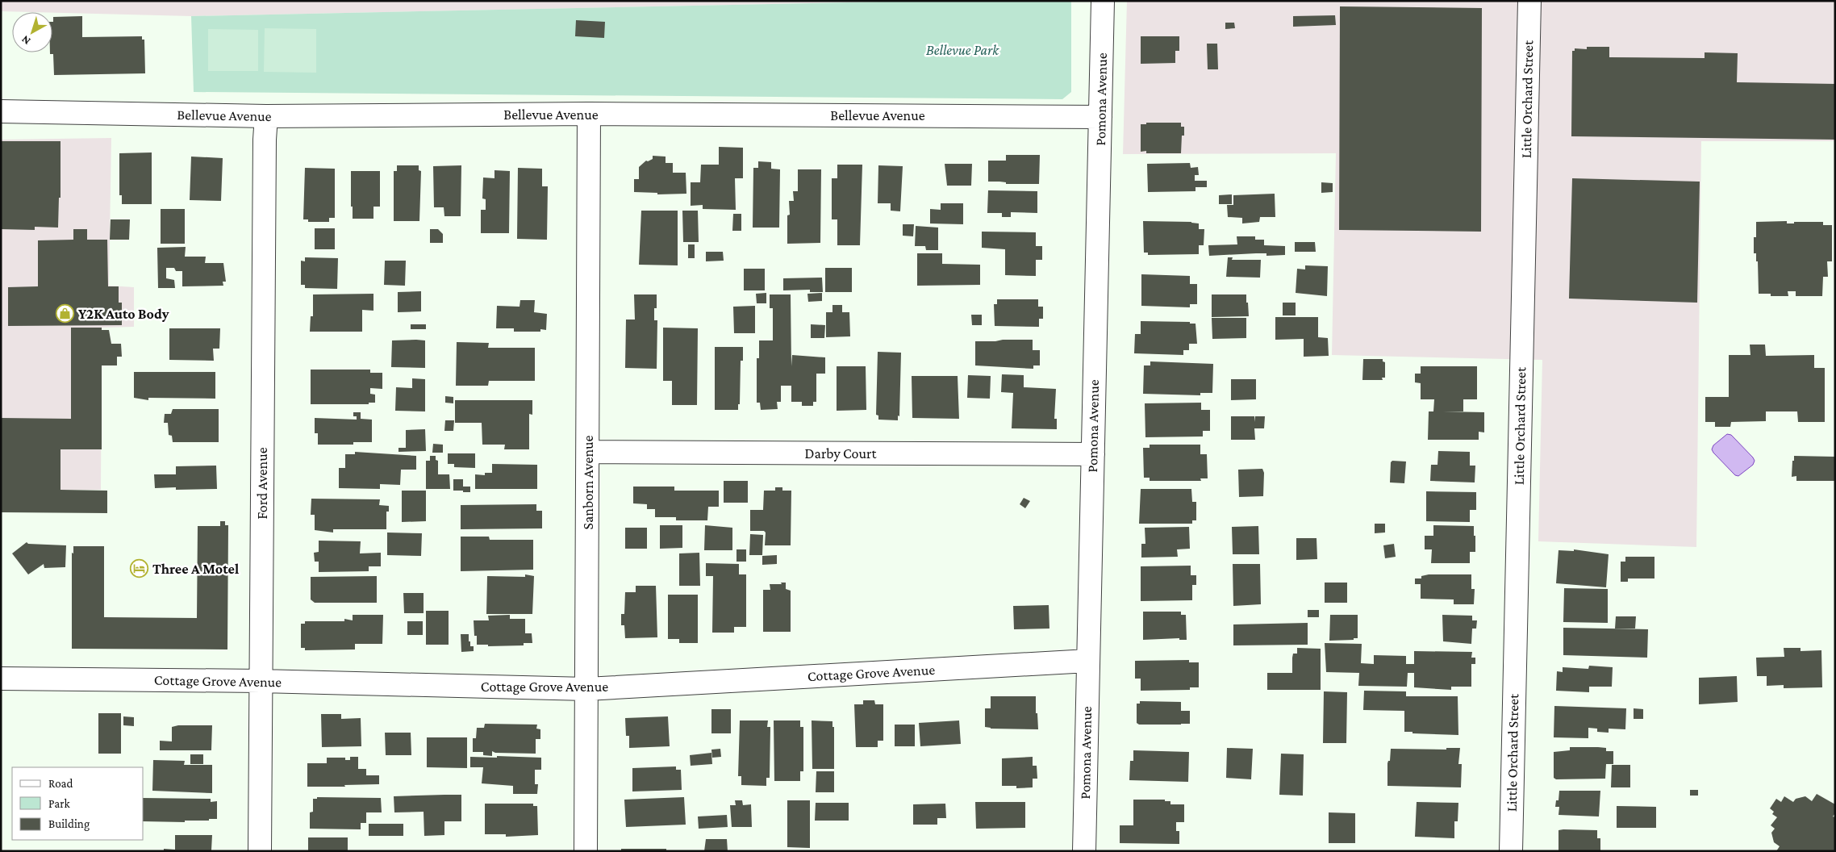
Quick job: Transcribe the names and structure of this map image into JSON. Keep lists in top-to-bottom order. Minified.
{"streets":{"street":["Pomona Avenue","Little Orchard Street","Bellevue Avenue","Darby Court","Sanborn Avenue","Ford Avenue","Cottage Grove Avenue"]},"crossings":[["Pomona Avenue","Bellevue Avenue"],["Pomona Avenue","Darby Court"],["Pomona Avenue","Cottage Grove Avenue"],["Bellevue Avenue","Sanborn Avenue"],["Bellevue Avenue","Ford Avenue"],["Darby Court","Sanborn Avenue"],["Sanborn Avenue","Cottage Grove Avenue"],["Ford Avenue","Cottage Grove Avenue"]],"parks":["Bellevue Park"],"places":{"shop":["Y2K Auto Body"],"hotel":["Three A Motel"]},"legend":["Road","Park","Building"],"north":"bottom left"}
